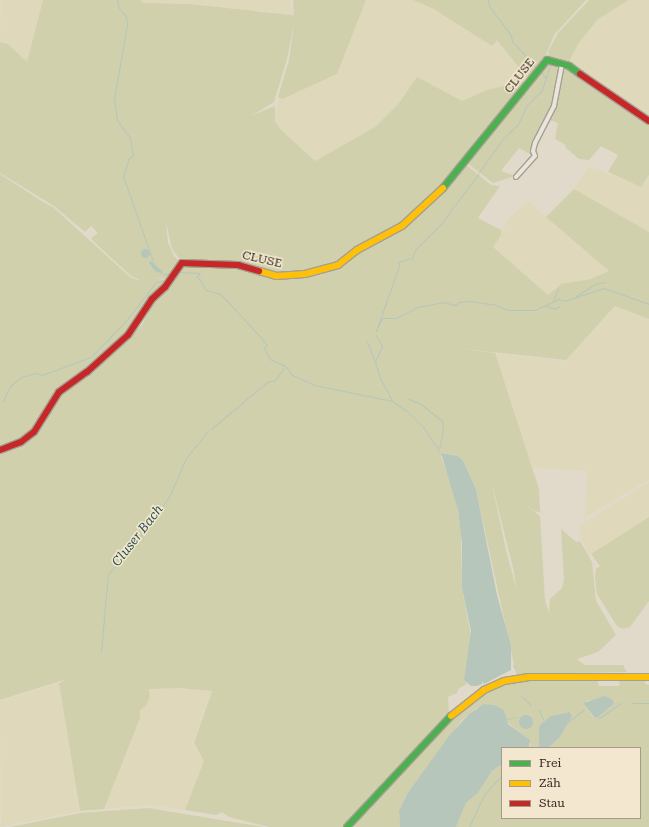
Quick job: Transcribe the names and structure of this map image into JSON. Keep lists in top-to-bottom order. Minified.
{"streets":{"street":["CLUSE"]},"water":["Cluser Bach"],"legend":["Frei","Zäh","Stau"]}
